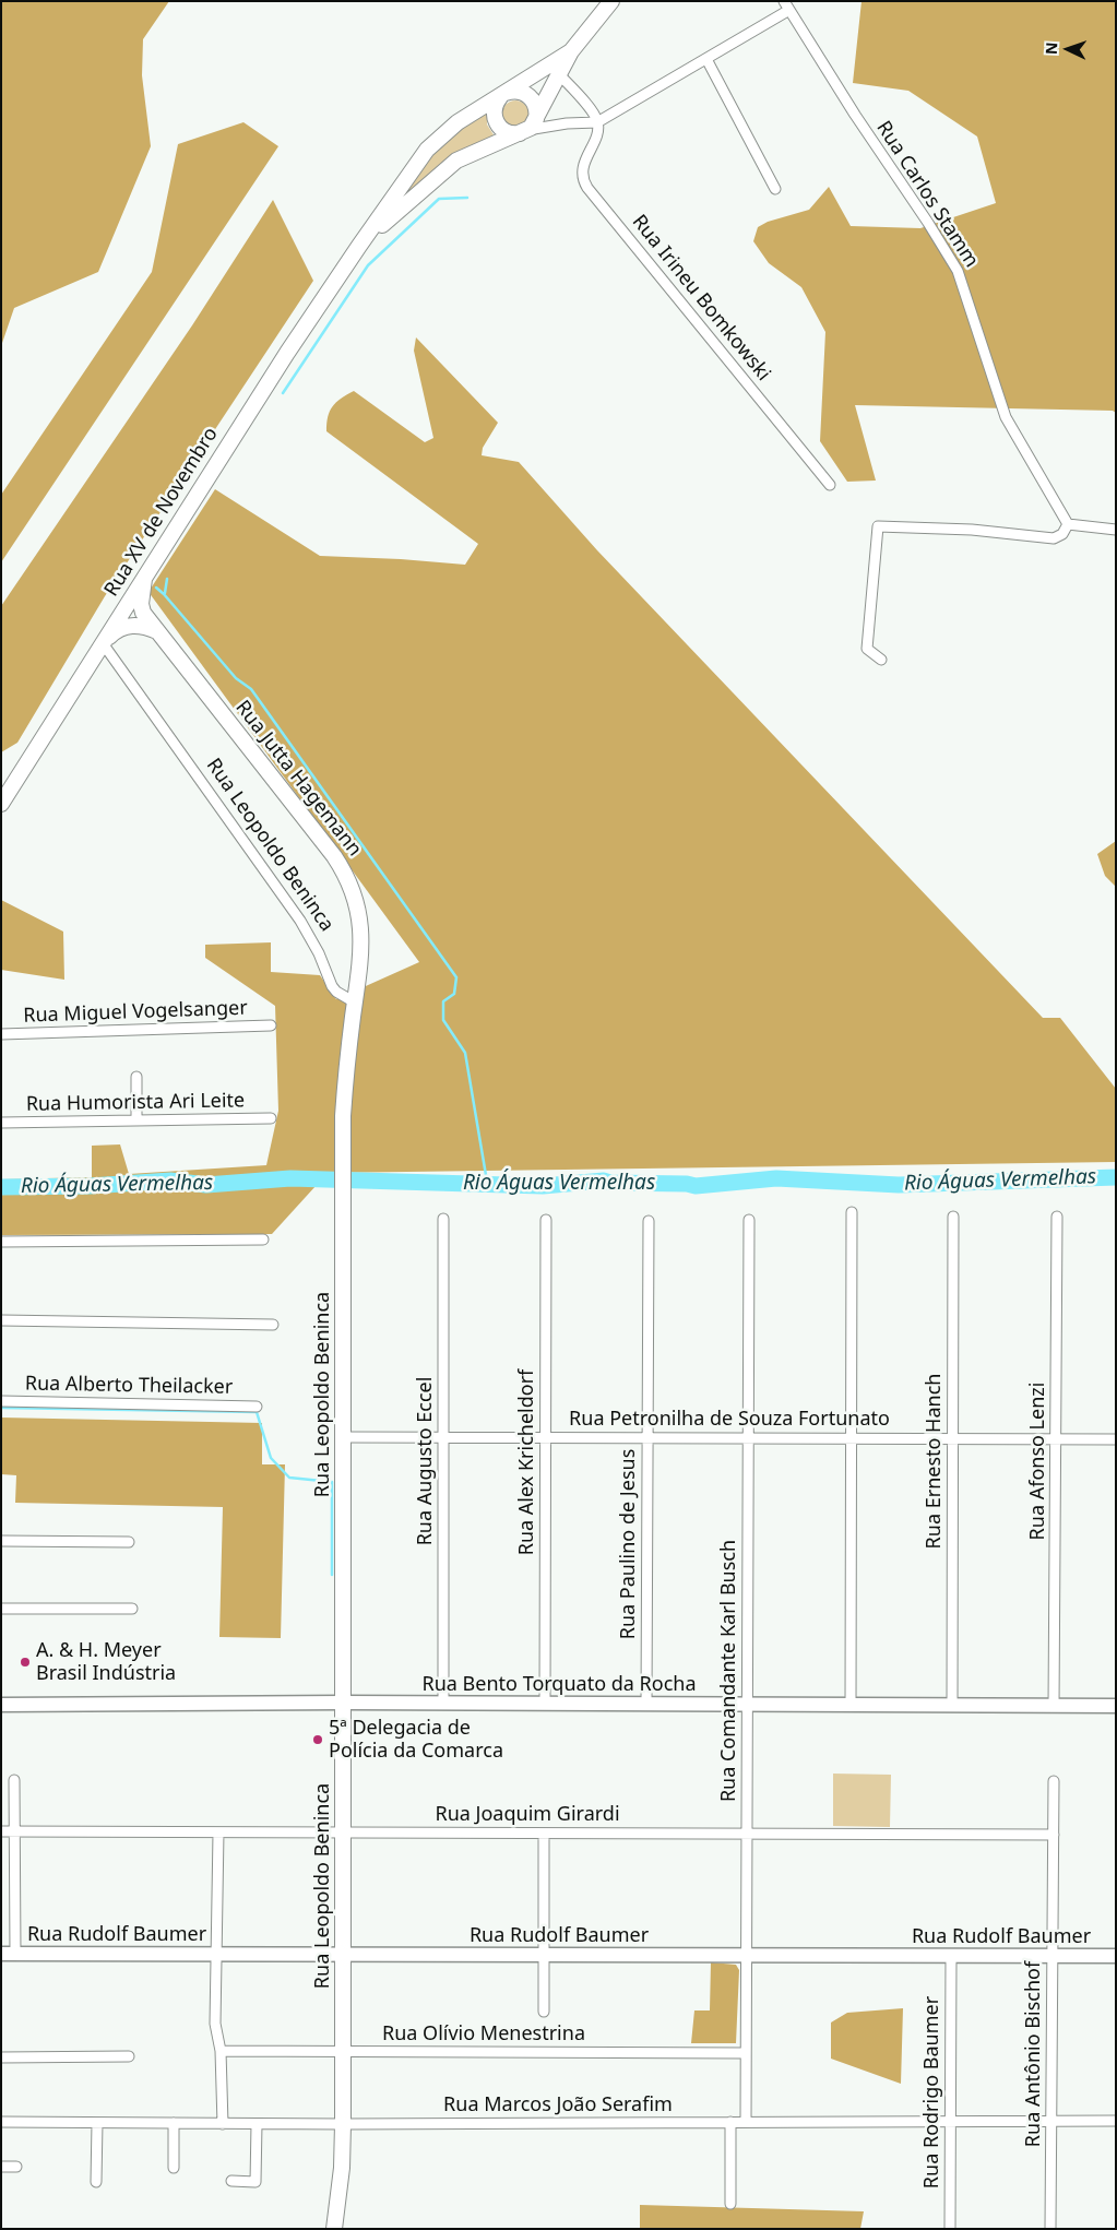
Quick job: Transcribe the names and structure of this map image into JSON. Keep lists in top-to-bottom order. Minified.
{"streets":{"main road":["Rua XV de Novembro","Rua Jutta Hagemann","Rua Leopoldo Beninca"],"street":["Rua Carlos Stamm","Rua Irineu Bomkowski","Rua Miguel Vogelsanger","Rua Humorista Ari Leite","Rua Alberto Theilacker","Rua Petronilha de Souza Fortunato","Rua Augusto Eccel","Rua Ernesto Hanch","Rua Afonso Lenzi","Rua Alex Kricheldorf","Rua Paulino de Jesus","Rua Comandante Karl Busch","Rua Bento Torquato da Rocha","Rua Joaquim Girardi","Rua Rudolf Baumer","Rua Olívio Menestrina","Rua Antônio Bischof","Rua Rodrigo Baumer","Rua Marcos João Serafim"]},"crossings":[["Rua XV de Novembro","Rua Jutta Hagemann"],["Rua XV de Novembro","Rua Leopoldo Beninca"],["Rua Jutta Hagemann","Rua Leopoldo Beninca"],["Rua Leopoldo Beninca","Rua Petronilha de Souza Fortunato"],["Rua Leopoldo Beninca","Rua Bento Torquato da Rocha"],["Rua Leopoldo Beninca","Rua Joaquim Girardi"],["Rua Leopoldo Beninca","Rua Rudolf Baumer"],["Rua Leopoldo Beninca","Rua Olívio Menestrina"],["Rua Leopoldo Beninca","Rua Marcos João Serafim"],["Rua Petronilha de Souza Fortunato","Rua Augusto Eccel"],["Rua Petronilha de Souza Fortunato","Rua Ernesto Hanch"],["Rua Petronilha de Souza Fortunato","Rua Afonso Lenzi"],["Rua Petronilha de Souza Fortunato","Rua Alex Kricheldorf"],["Rua Petronilha de Souza Fortunato","Rua Paulino de Jesus"],["Rua Petronilha de Souza Fortunato","Rua Comandante Karl Busch"],["Rua Augusto Eccel","Rua Bento Torquato da Rocha"],["Rua Ernesto Hanch","Rua Bento Torquato da Rocha"],["Rua Afonso Lenzi","Rua Bento Torquato da Rocha"],["Rua Alex Kricheldorf","Rua Bento Torquato da Rocha"],["Rua Paulino de Jesus","Rua Bento Torquato da Rocha"],["Rua Comandante Karl Busch","Rua Bento Torquato da Rocha"],["Rua Comandante Karl Busch","Rua Joaquim Girardi"],["Rua Comandante Karl Busch","Rua Rudolf Baumer"],["Rua Comandante Karl Busch","Rua Olívio Menestrina"],["Rua Comandante Karl Busch","Rua Marcos João Serafim"],["Rua Joaquim Girardi","Rua Antônio Bischof"],["Rua Rudolf Baumer","Rua Antônio Bischof"],["Rua Rudolf Baumer","Rua Rodrigo Baumer"],["Rua Antônio Bischof","Rua Marcos João Serafim"],["Rua Rodrigo Baumer","Rua Marcos João Serafim"]],"water":["Rio Águas Vermelhas"],"places":["A. & H. Meyer Brasil Indústria","5ª Delegacia de Polícia da Comarca"],"north":"left"}
